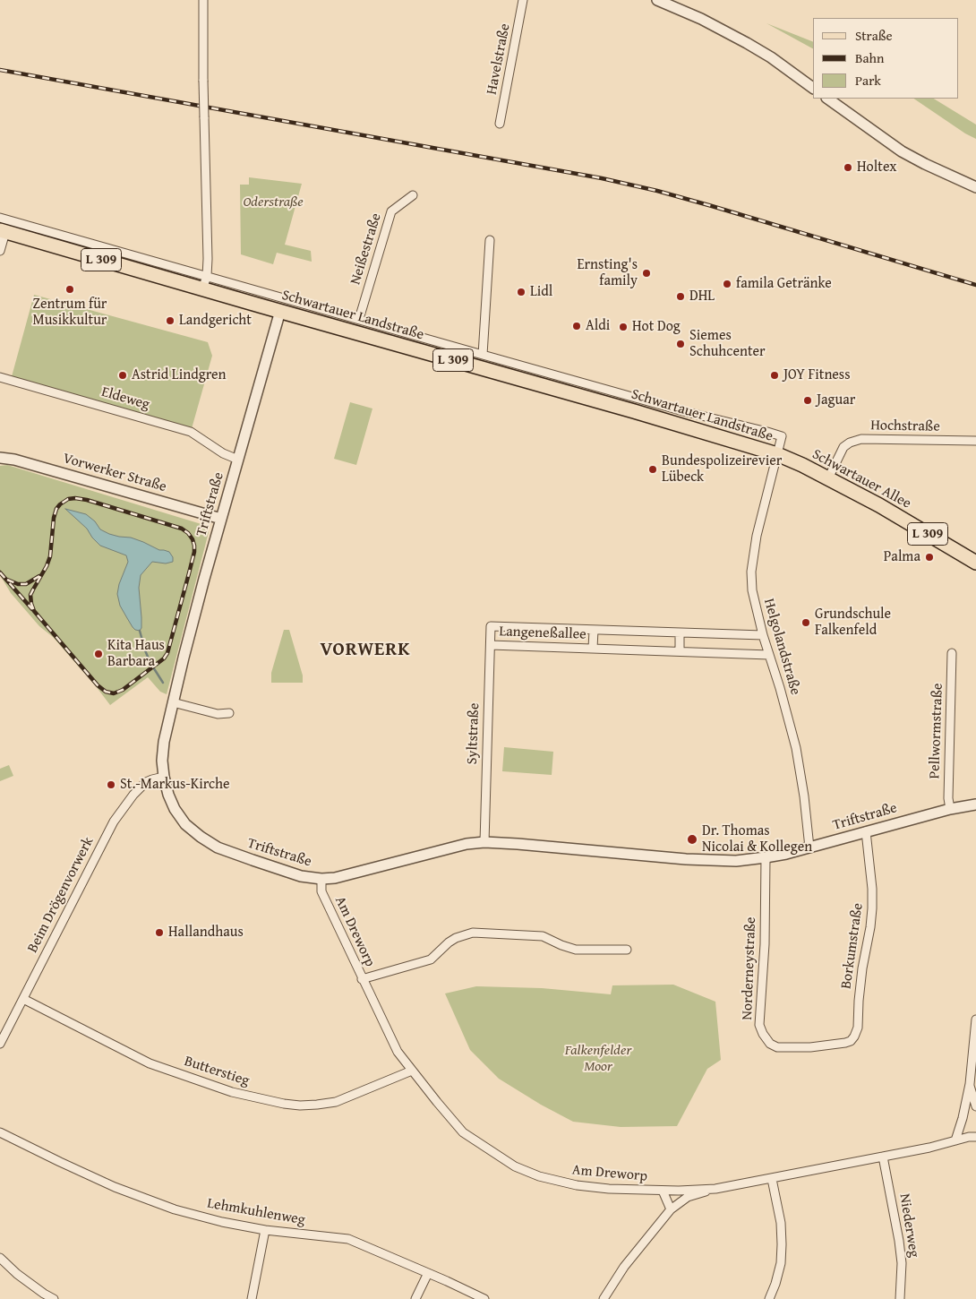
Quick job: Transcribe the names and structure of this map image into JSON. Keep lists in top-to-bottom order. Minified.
{"streets":{"main road":["L 309","Schwartauer Landstraße","Schwartauer Allee"],"street":["Havelstraße","Neißestraße","Eldeweg","Hochstraße","Vorwerker Straße","Triftstraße","Langeneßallee","Helgolandstraße","Pellwormstraße","Syltstraße","Beim Drögenvorwerk","Am Dreworp","Borkumstraße","Norderneystraße","Butterstieg","Lehmkuhlenweg","Niederweg"]},"crossings":[["Neißestraße","Schwartauer Landstraße"],["Schwartauer Landstraße","Schwartauer Allee"],["Schwartauer Landstraße","Triftstraße"],["Schwartauer Landstraße","Helgolandstraße"],["Eldeweg","Triftstraße"],["Hochstraße","Schwartauer Allee"],["Vorwerker Straße","Triftstraße"],["Schwartauer Allee","Helgolandstraße"],["Triftstraße","Helgolandstraße"],["Triftstraße","Pellwormstraße"],["Triftstraße","Syltstraße"],["Triftstraße","Beim Drögenvorwerk"],["Triftstraße","Am Dreworp"],["Triftstraße","Borkumstraße"],["Triftstraße","Norderneystraße"],["Langeneßallee","Helgolandstraße"],["Langeneßallee","Syltstraße"],["Beim Drögenvorwerk","Butterstieg"],["Am Dreworp","Butterstieg"],["Am Dreworp","Niederweg"],["Borkumstraße","Norderneystraße"]],"districts":["VORWERK"],"parks":["Oderstraße","Falkenfelder Moor"],"places":["Holtex","Ernsting's family","famila Getränke","Zentrum für Musikkultur","Lidl","DHL","Landgericht","Aldi","Hot Dog","Siemes Schuhcenter","Astrid Lindgren","JOY Fitness","Jaguar","Bundespolizeirevier Lübeck","Palma","Grundschule Falkenfeld","Kita Haus Barbara","St.-Markus-Kirche","Dr. Thomas Nicolai & Kollegen","Hallandhaus"],"legend":["Straße","Bahn","Park"]}
